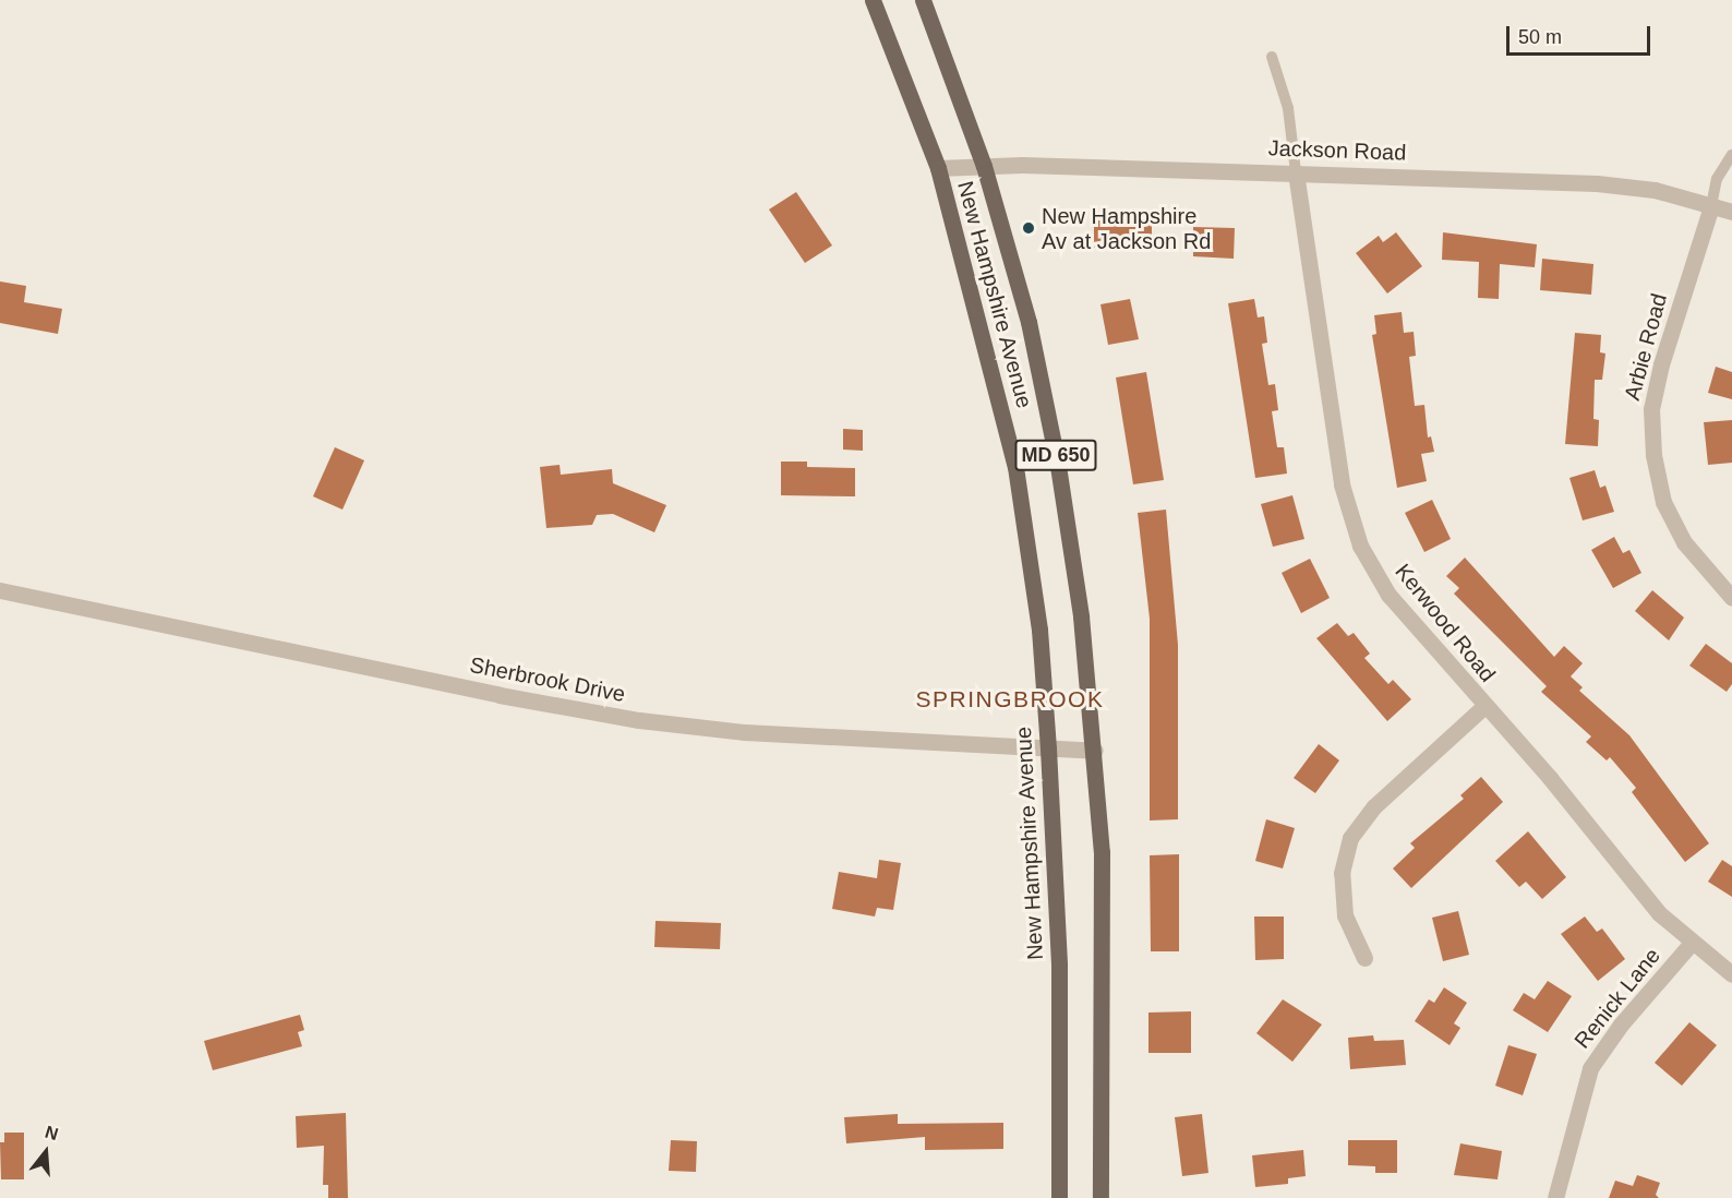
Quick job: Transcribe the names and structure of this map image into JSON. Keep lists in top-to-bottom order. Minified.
{"streets":{"main road":["New Hampshire Avenue","MD 650"],"street":["Jackson Road","Arbie Road","Kerwood Road","Sherbrook Drive","Renick Lane"]},"crossings":[["Jackson Road","New Hampshire Avenue"],["Jackson Road","Arbie Road"],["Jackson Road","Kerwood Road"],["New Hampshire Avenue","Sherbrook Drive"],["Kerwood Road","Renick Lane"]],"districts":["SPRINGBROOK"],"places":["New Hampshire Av at Jackson Rd"],"scale_bar":"50 m","north":"top"}
